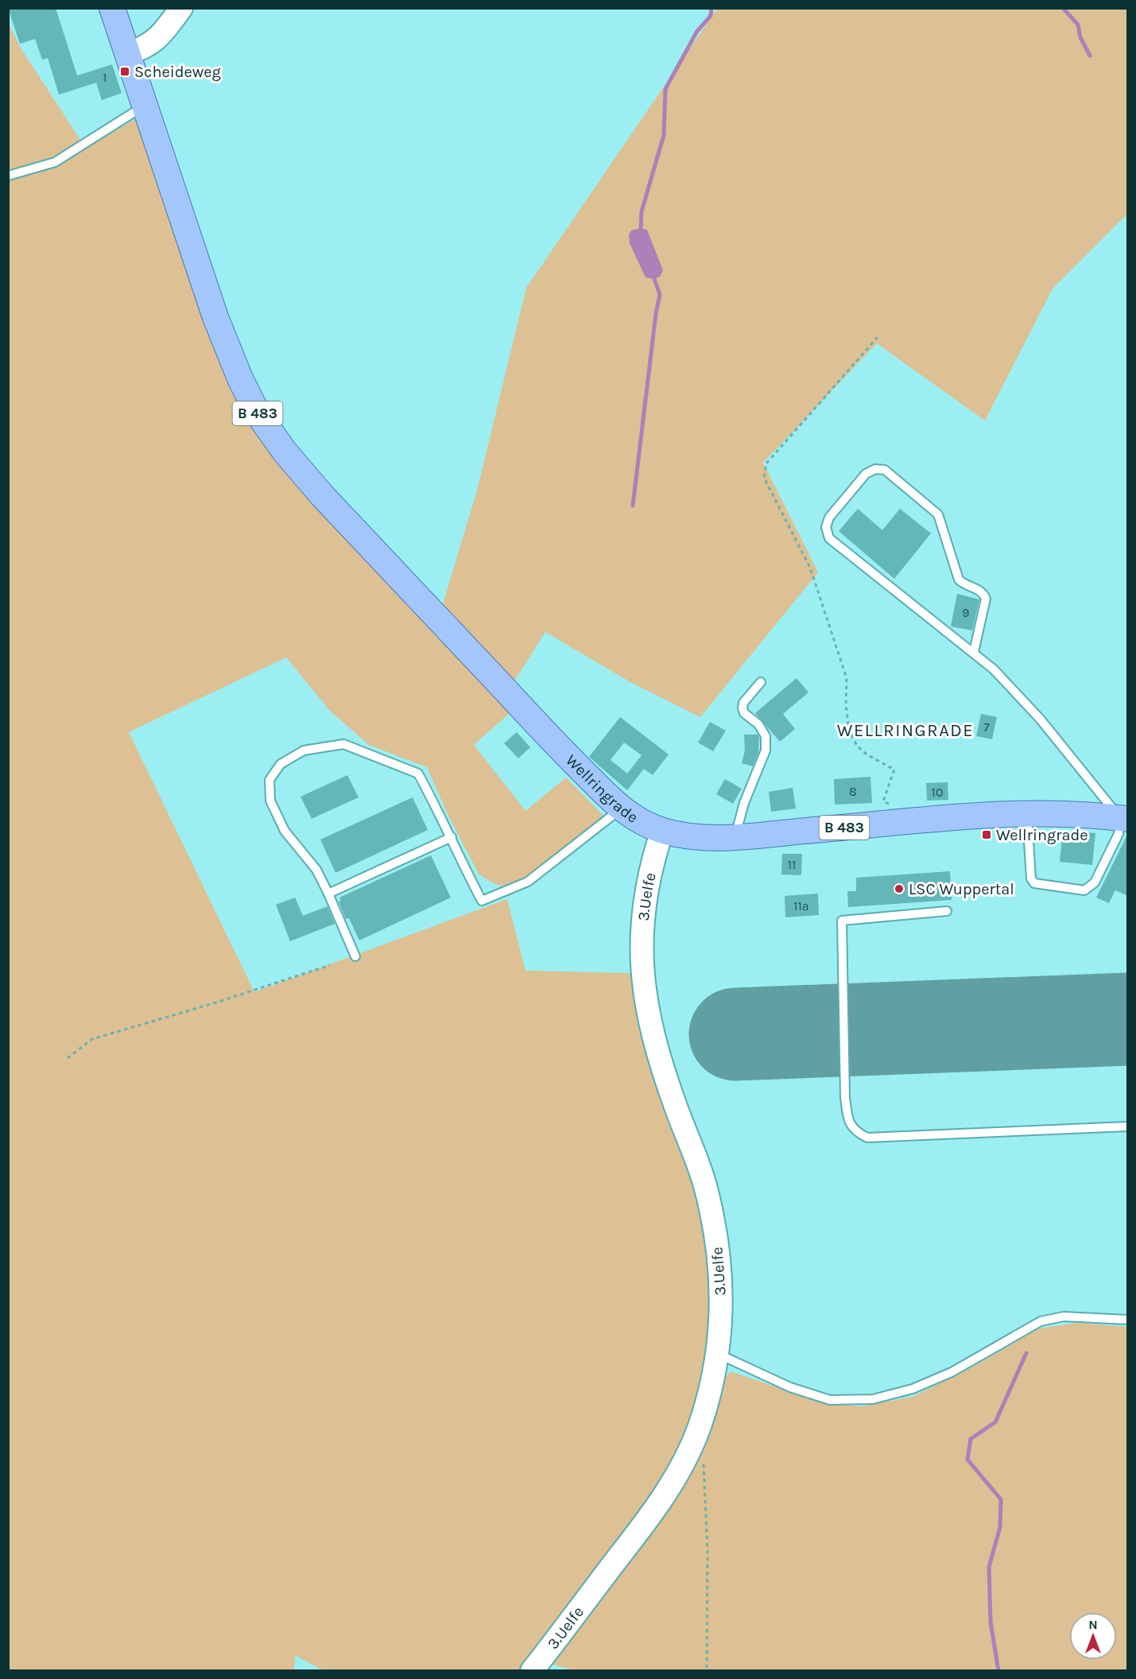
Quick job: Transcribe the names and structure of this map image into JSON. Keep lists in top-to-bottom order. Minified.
{"streets":{"main road":["B 483","Wellringrade"],"street":["3.Uelfe"]},"crossings":[["B 483","Wellringrade"],["Wellringrade","3.Uelfe"]],"districts":["WELLRINGRADE"],"places":{"transit":["Scheideweg","Wellringrade"],"other":["LSC Wuppertal"]},"house_numbers":["1","9","7","8","10","11","11a"],"north":"top"}
